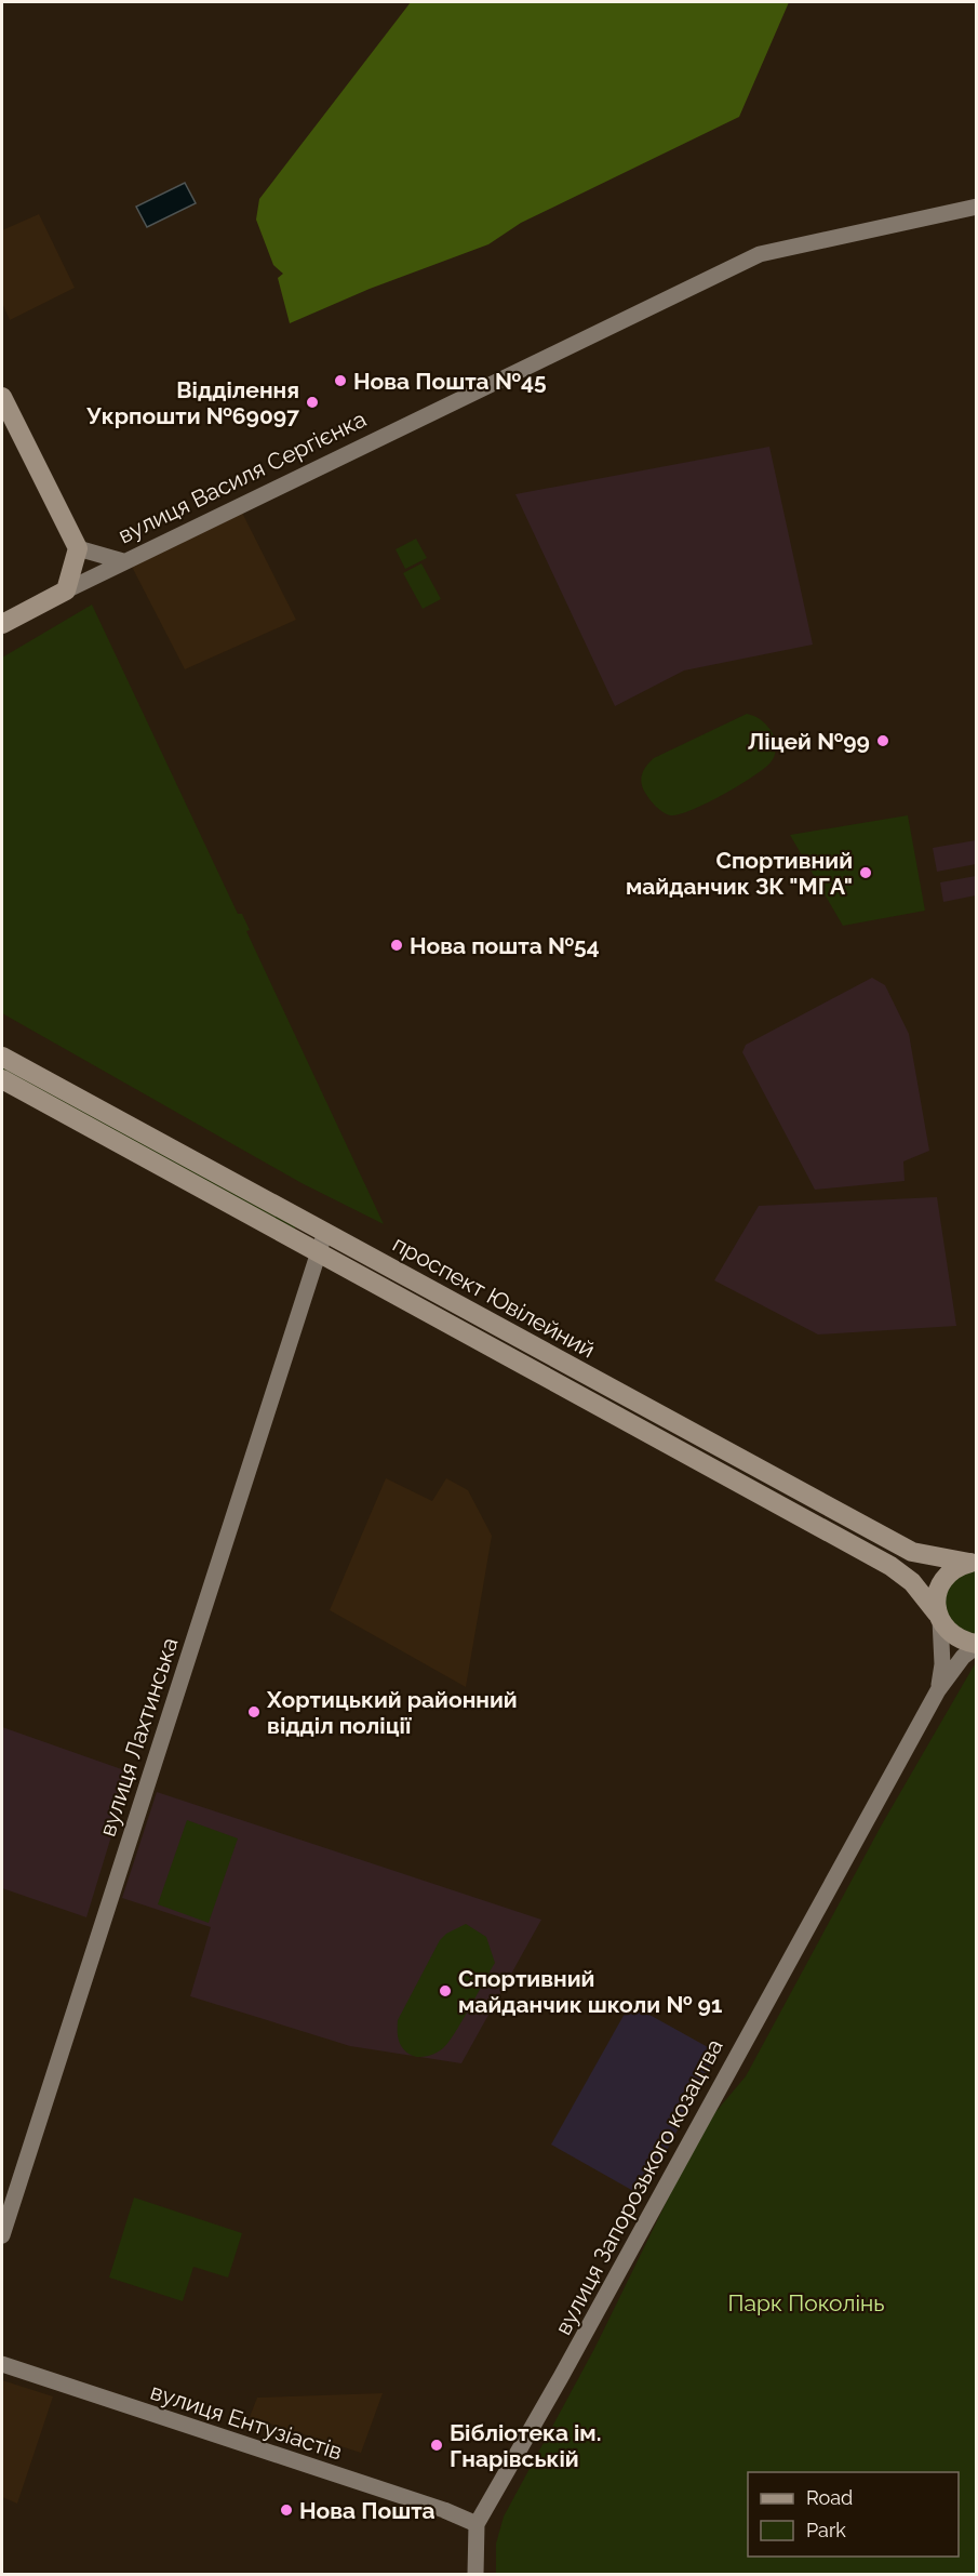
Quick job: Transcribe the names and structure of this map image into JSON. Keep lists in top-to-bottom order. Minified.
{"streets":{"main road":["вулиця Василя Сергієнка","проспект Ювілейний"],"street":["вулиця Лахтинська","вулиця Запорозького козацтва","вулиця Ентузіастів"]},"crossings":[["проспект Ювілейний","вулиця Лахтинська"],["проспект Ювілейний","вулиця Запорозького козацтва"],["вулиця Запорозького козацтва","вулиця Ентузіастів"]],"parks":["Парк Поколінь"],"places":["Нова Пошта №45","Відділення Укрпошти №69097","Ліцей №99","Спортивний майданчик ЗК \"МГА\"","Нова пошта №54","Хортицький районний відділ поліції","Спортивний майданчик школи № 91","Бібліотека ім. Гнарівській","Нова Пошта"],"legend":["Road","Park"]}
